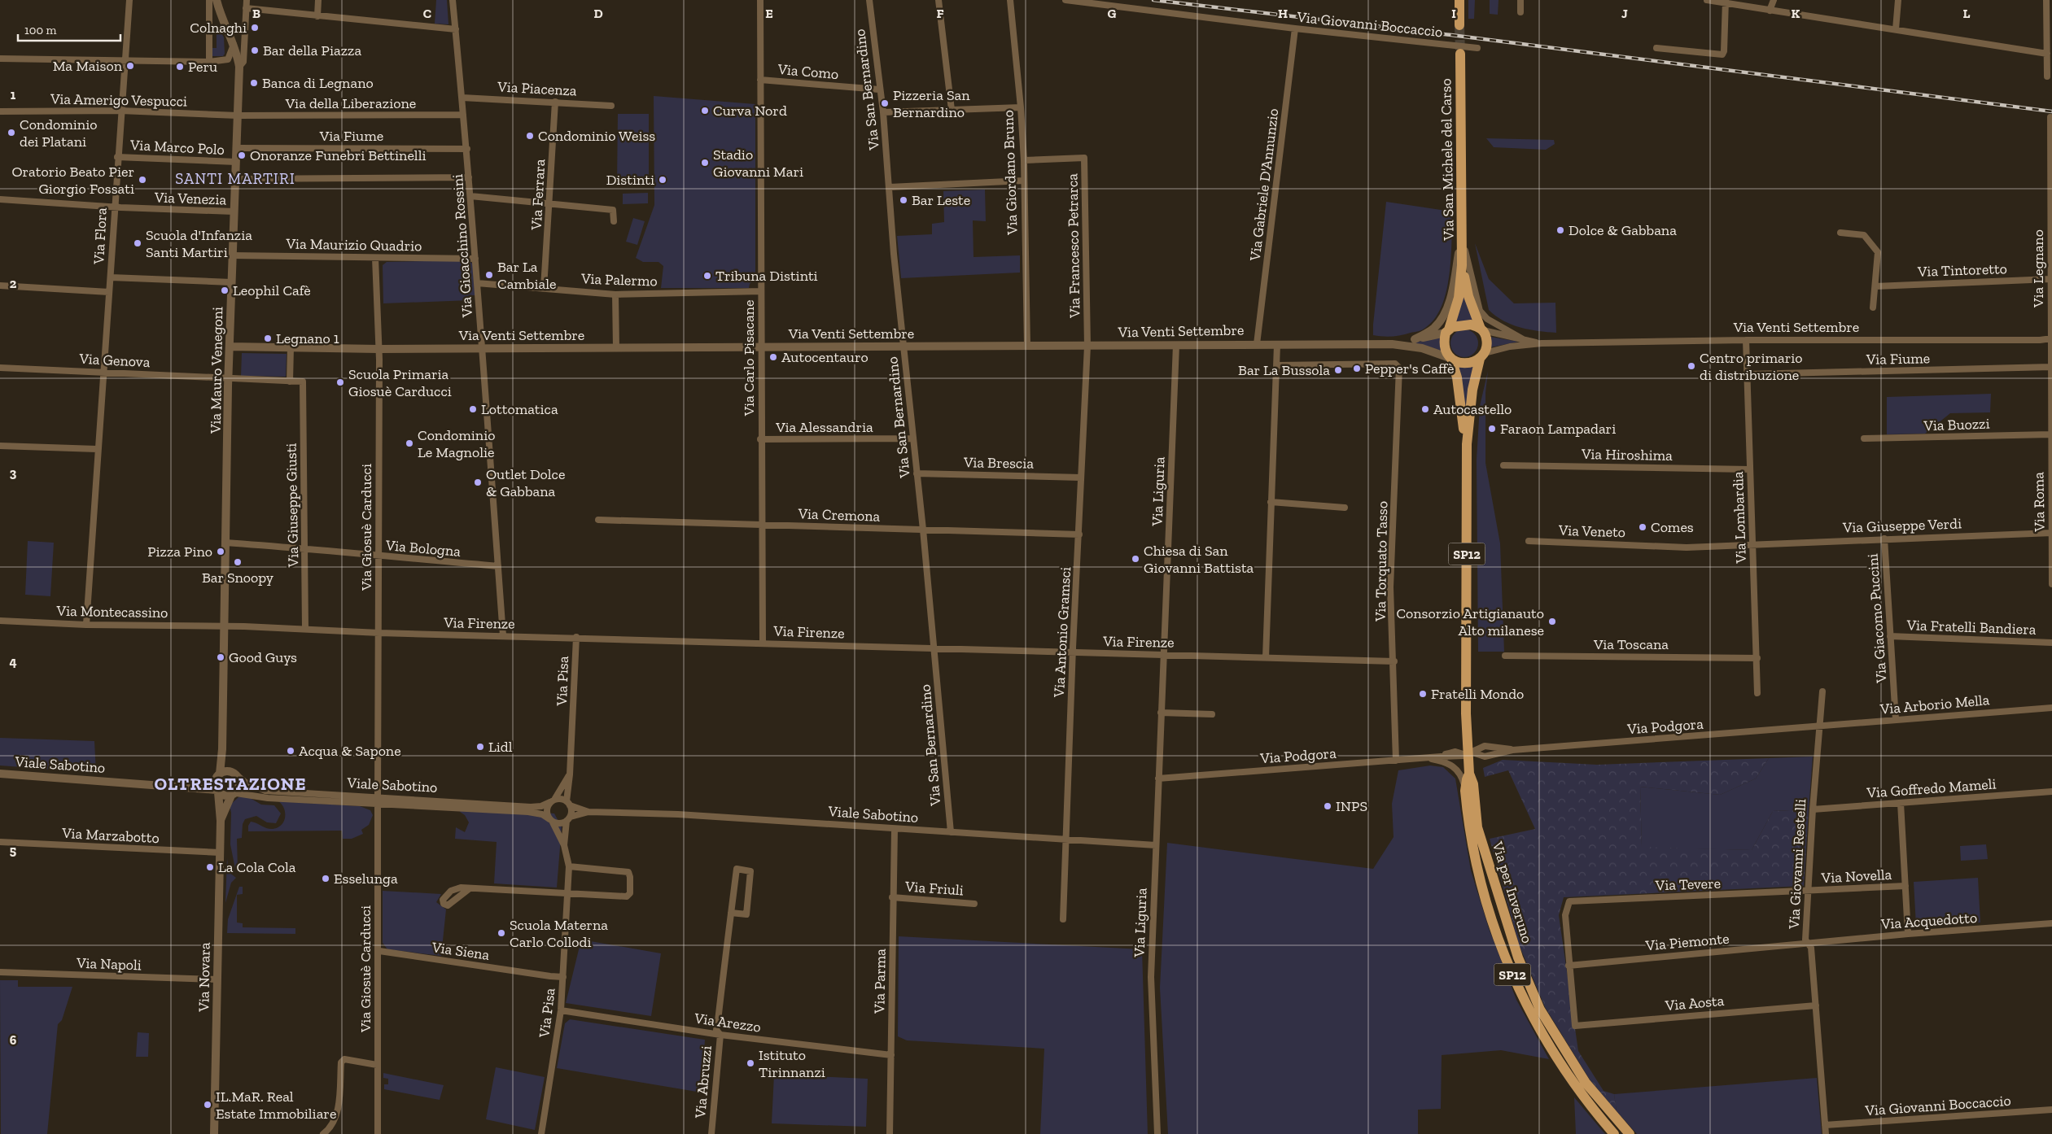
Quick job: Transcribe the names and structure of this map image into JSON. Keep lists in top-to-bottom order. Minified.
{"streets":{"main road":["Via San Michele del Carso","SP12","Via per Inveruno"],"street":["Via Giovanni Boccaccio","Via Como","Via Piacenza","Via San Bernardino","Via Amerigo Vespucci","Via della Liberazione","Via Fiume","Via Marco Polo","Via Giordano Bruno","Via Gabriele D'Annunzio","Via Ferrara","Via Venezia","Via Flora","Via Maurizio Quadrio","Via Gioacchino Rossini","Via Francesco Petrarca","Via Legnano","Via Tintoretto","Via Palermo","Via Venti Settembre","Via Carlo Pisacane","Via Genova","Via Mauro Venegoni","Via Buozzi","Via Alessandria","Via Hiroshima","Via Brescia","Via Liguria","Via Roma","Via Giuseppe Giusti","Via Cremona","Via Lombardia","Via Giuseppe Verdi","Via Giosuè Carducci","Via Veneto","Via Bologna","Via Torquato Tasso","Via Montecassino","Via Giacomo Puccini","Via Firenze","Via Fratelli Bandiera","Via Antonio Gramsci","Via Toscana","Via Pisa","Via Arborio Mella","Via Podgora","Viale Sabotino","Via Goffredo Mameli","Via Marzabotto","Via Giovanni Restelli","Via Novella","Via Tevere","Via Friuli","Via Acquedotto","Via Piemonte","Via Siena","Via Napoli","Via Novara","Via Parma","Via Aosta","Via Arezzo","Via Abruzzi"]},"crossings":[["Via Giovanni Boccaccio","Via Gabriele D'Annunzio"],["Via Giovanni Boccaccio","Via Giovanni Restelli"],["Via Como","Via San Bernardino"],["Via Como","Via Carlo Pisacane"],["Via Piacenza","Via Ferrara"],["Via Piacenza","Via Gioacchino Rossini"],["Via San Bernardino","Via Venti Settembre"],["Via San Bernardino","Via Alessandria"],["Via San Bernardino","Via Brescia"],["Via San Bernardino","Via Cremona"],["Via San Bernardino","Via Firenze"],["Via San Bernardino","Viale Sabotino"],["Via Amerigo Vespucci","Via della Liberazione"],["Via Amerigo Vespucci","Via Flora"],["Via Amerigo Vespucci","Via Mauro Venegoni"],["Via della Liberazione","Via Gioacchino Rossini"],["Via della Liberazione","Via Mauro Venegoni"],["Via Fiume","Via Gioacchino Rossini"],["Via Fiume","Via Legnano"],["Via Fiume","Via Mauro Venegoni"],["Via Fiume","Via Lombardia"],["Via Marco Polo","Via Flora"],["Via Marco Polo","Via Mauro Venegoni"],["Via Giordano Bruno","Via Francesco Petrarca"],["Via Giordano Bruno","Via Venti Settembre"],["Via Gabriele D'Annunzio","Via Venti Settembre"],["Via Ferrara","Via Palermo"],["Via Venezia","Via Flora"],["Via Venezia","Via Mauro Venegoni"],["Via Flora","Via Genova"],["Via Flora","Via Montecassino"],["Via Maurizio Quadrio","Via Gioacchino Rossini"],["Via Maurizio Quadrio","Via Mauro Venegoni"],["Via Maurizio Quadrio","Via Giosuè Carducci"],["Via Gioacchino Rossini","Via Palermo"],["Via Gioacchino Rossini","Via Venti Settembre"],["Via Gioacchino Rossini","Via Bologna"],["Via Gioacchino Rossini","Via Firenze"],["Via Francesco Petrarca","Via Venti Settembre"],["Via Francesco Petrarca","Via Antonio Gramsci"],["Via Legnano","Via Tintoretto"],["Via Legnano","Via Venti Settembre"],["Via Legnano","Via Roma"],["Via Palermo","Via Carlo Pisacane"],["Via Venti Settembre","Via Carlo Pisacane"],["Via Venti Settembre","Via Mauro Venegoni"],["Via Venti Settembre","Via Liguria"],["Via Venti Settembre","Via Lombardia"],["Via Venti Settembre","Via Giosuè Carducci"],["Via Venti Settembre","Via Antonio Gramsci"],["Via Venti Settembre","Via per Inveruno"],["Via Carlo Pisacane","Via Alessandria"],["Via Carlo Pisacane","Via Cremona"],["Via Carlo Pisacane","Via Firenze"],["Via Genova","Via Mauro Venegoni"],["Via Genova","Via Giuseppe Giusti"],["Via Mauro Venegoni","Via Bologna"],["Via Mauro Venegoni","Via Montecassino"],["Via Mauro Venegoni","Via Firenze"],["Via Buozzi","Via Roma"],["Via Hiroshima","Via Lombardia"],["Via Brescia","Via Antonio Gramsci"],["Via Liguria","Via Firenze"],["Via Liguria","Via Podgora"],["Via Liguria","Viale Sabotino"],["Via Roma","Via Giuseppe Verdi"],["Via Giuseppe Giusti","Via Bologna"],["Via Giuseppe Giusti","Via Firenze"],["Via Cremona","Via Antonio Gramsci"],["Via Lombardia","Via Giuseppe Verdi"],["Via Lombardia","Via Veneto"],["Via Lombardia","Via Toscana"],["Via Giuseppe Verdi","Via Veneto"],["Via Giuseppe Verdi","Via Giacomo Puccini"],["Via Giosuè Carducci","Via Bologna"],["Via Giosuè Carducci","Via Firenze"],["Via Giosuè Carducci","Viale Sabotino"],["Via Giosuè Carducci","Via Siena"],["Via Torquato Tasso","Via Firenze"],["Via Torquato Tasso","Via Podgora"],["Via Montecassino","Via Firenze"],["Via Giacomo Puccini","Via Fratelli Bandiera"],["Via Giacomo Puccini","Via Arborio Mella"],["Via Firenze","Via Antonio Gramsci"],["Via Firenze","Via Pisa"],["Via Antonio Gramsci","Viale Sabotino"],["Via Pisa","Viale Sabotino"],["Via Pisa","Via Siena"],["Via Pisa","Via Arezzo"],["Via Arborio Mella","Via Podgora"],["Via Arborio Mella","Via Giovanni Restelli"],["Via Podgora","Via Giovanni Restelli"],["Via Podgora","Via per Inveruno"],["Viale Sabotino","Via Novara"],["Viale Sabotino","Via Parma"],["Via Goffredo Mameli","Via Giovanni Restelli"],["Via Marzabotto","Via Novara"],["Via Giovanni Restelli","Via Novella"],["Via Giovanni Restelli","Via Tevere"],["Via Giovanni Restelli","Via Acquedotto"],["Via Giovanni Restelli","Via Piemonte"],["Via Giovanni Restelli","Via Aosta"],["Via Novella","Via Tevere"],["Via Tevere","Via Piemonte"],["Via Tevere","Via Aosta"],["Via Friuli","Via Parma"],["Via Acquedotto","Via Piemonte"],["Via Piemonte","Via Aosta"],["Via Napoli","Via Novara"],["Via Parma","Via Arezzo"],["Via Arezzo","Via Abruzzi"]],"districts":["SANTI MARTIRI","OLTRESTAZIONE"],"places":["Colnaghi","Bar della Piazza","Ma Maison","Peru","Banca di Legnano","Pizzeria San Bernardino","Curva Nord","Condominio dei Platani","Condominio Weiss","Onoranze Funebri Bettinelli","Stadio Giovanni Mari","Oratorio Beato Pier Giorgio Fossati","Distinti","Bar Leste","Dolce & Gabbana","Scuola d'Infanzia Santi Martiri","Bar La Cambiale","Tribuna Distinti","Leophil Cafè","Legnano 1","Autocentauro","Centro primario di distribuzione","Pepper's Caffè","Bar La Bussola","Scuola Primaria Giosuè Carducci","Lottomatica","Autocastello","Faraon Lampadari","Condominio Le Magnolie","Outlet Dolce & Gabbana","Comes","Pizza Pino","Chiesa di San Giovanni Battista","Bar Snoopy","Consorzio Artigianauto Alto milanese","Good Guys","Fratelli Mondo","Lidl","Acqua & Sapone","INPS","La Cola Cola","Esselunga","Scuola Materna Carlo Collodi","Istituto Tirinnanzi","IL.MaR. Real Estate Immobiliare"],"scale_bar":"100 m","grid":{"columns":["B","C","D","E","F","G","H","I","J","K","L"],"rows":["1","2","3","4","5","6"]}}
